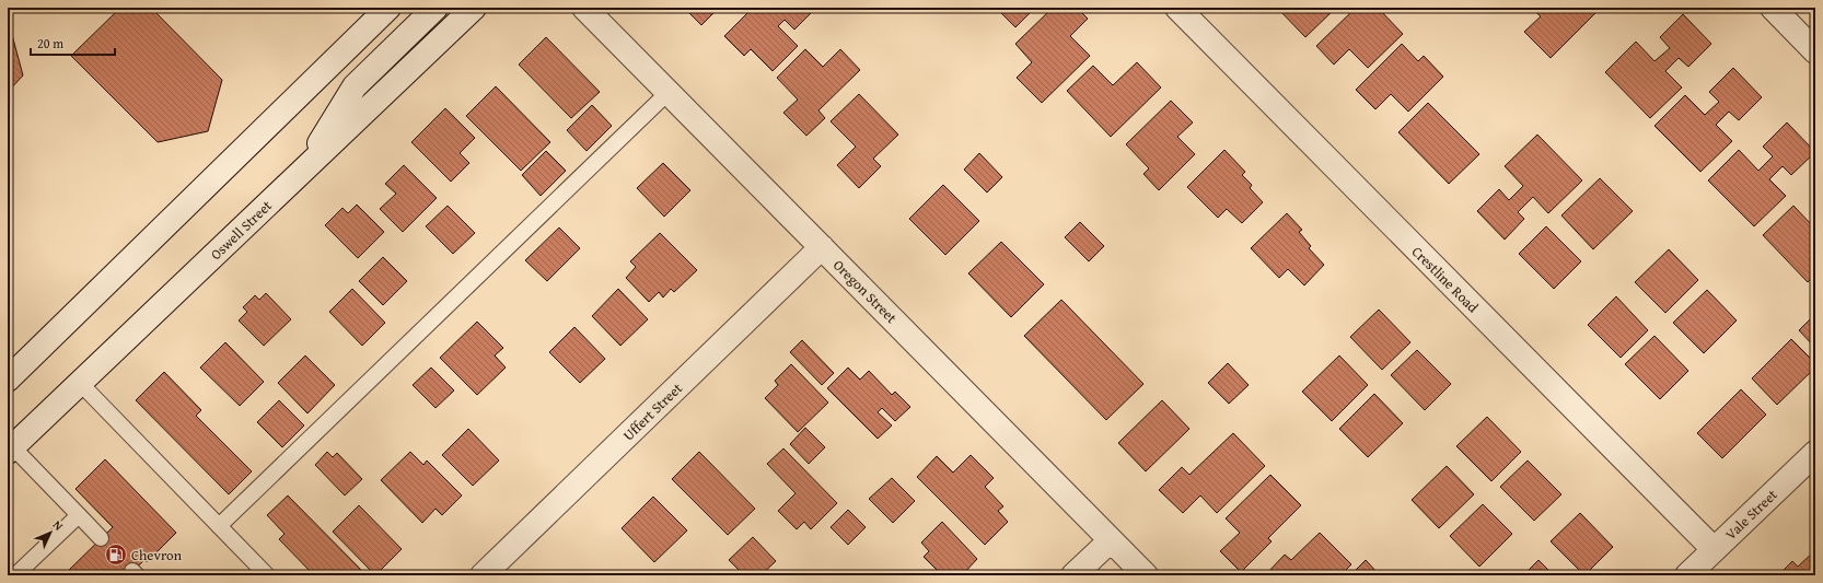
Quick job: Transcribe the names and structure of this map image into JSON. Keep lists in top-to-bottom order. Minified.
{"streets":{"street":["Oswell Street","Crestline Road","Oregon Street","Uffert Street","Vale Street"]},"crossings":[["Crestline Road","Vale Street"],["Oregon Street","Uffert Street"]],"places":{"fuel station":["Chevron"]},"scale_bar":"20 m","north":"top right"}
